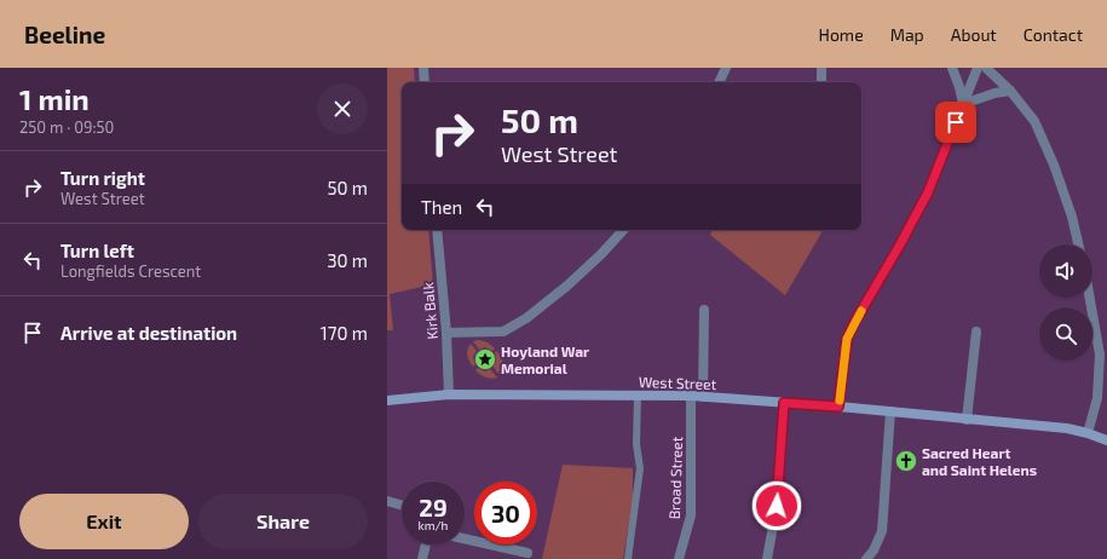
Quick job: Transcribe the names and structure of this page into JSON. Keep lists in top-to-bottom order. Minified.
{"streets":{"main road":["West Street"],"street":["Kirk Balk","Broad Street"]},"crossings":[["Kirk Balk","West Street"],["West Street","Broad Street"]],"places":{"place":["Hoyland War Memorial"],"church":["Sacred Heart and Saint Helens"]},"page":{"header":"Beeline","nav":["Home","Map","About","Contact"],"heading":["1 min","250 m · 09:50"],"turn":["50 m","West Street"],"list":[{"name":"Turn right","note":"West Street","value":"50 m"},{"name":"Turn left","note":"Longfields Crescent","value":"30 m"},{"name":"Arrive at destination","value":"170 m"}],"then":"Then","speed":"29 km/h","limit":"30","buttons":["Exit","Share"]}}
